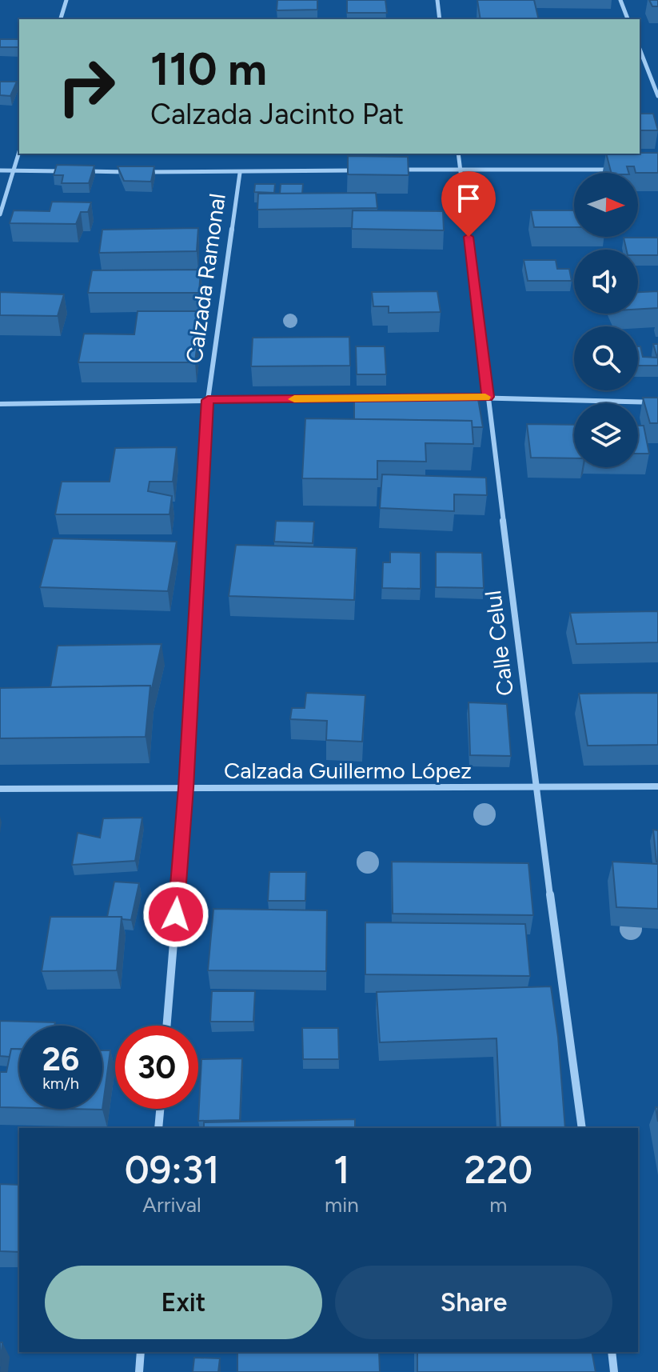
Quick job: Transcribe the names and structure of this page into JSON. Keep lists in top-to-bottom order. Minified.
{"streets":{"street":["Calzada Ramonal","Calle Celul","Calzada Guillermo López"]},"crossings":[["Calzada Ramonal","Calzada Guillermo López"],["Calle Celul","Calzada Guillermo López"]],"north":"right","page":{"turn":["110 m","Calzada Jacinto Pat"],"speed":"26 km/h","limit":"30","eta":["09:31","Arrival","1","min","220","m"],"buttons":["Exit","Share"]}}
